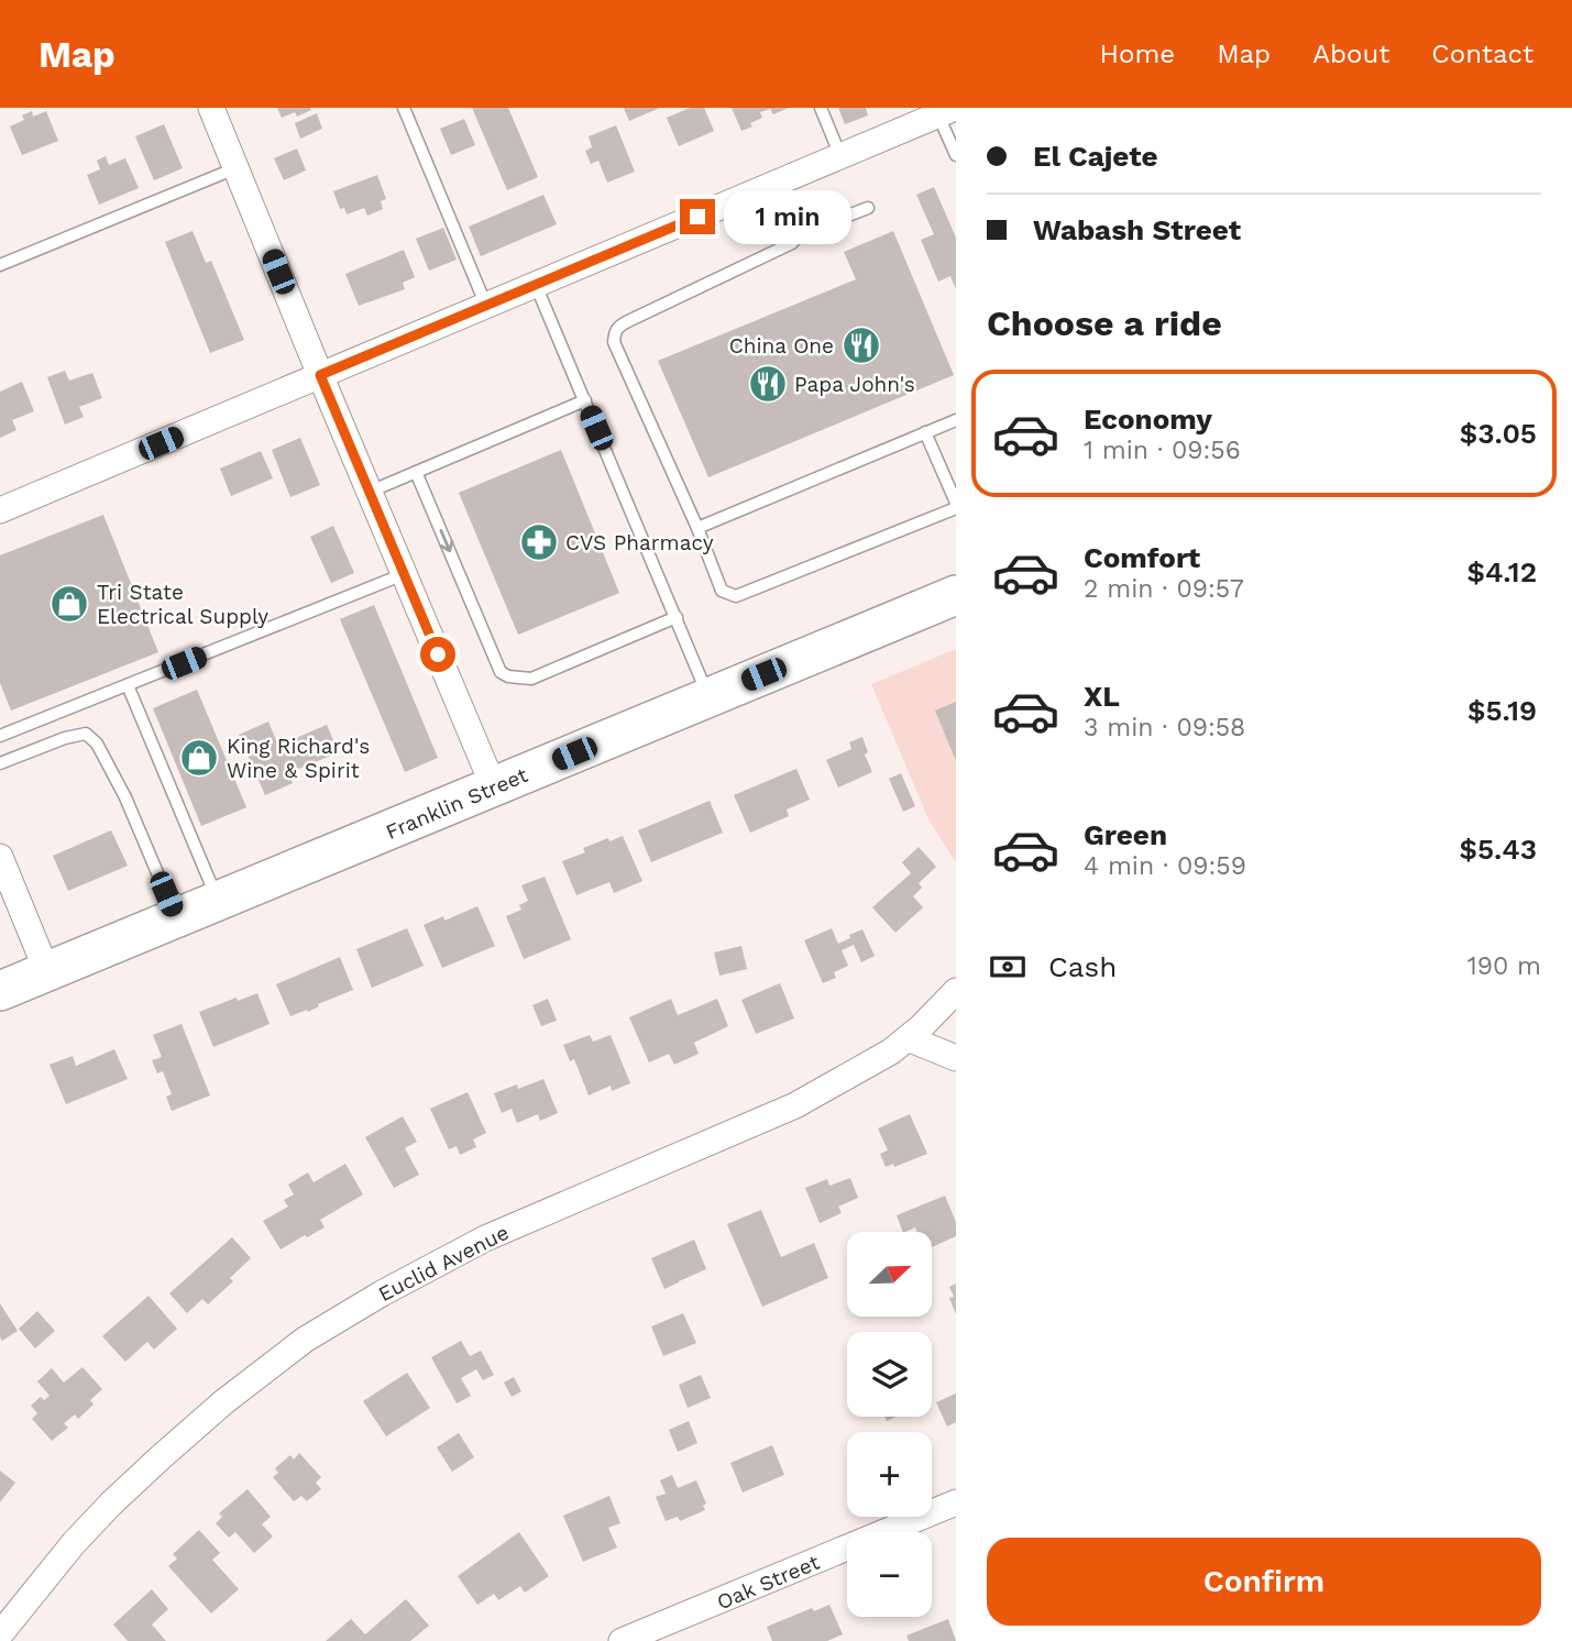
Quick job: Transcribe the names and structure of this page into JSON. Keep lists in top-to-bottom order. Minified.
{"streets":{"main road":["Franklin Street"],"street":["Euclid Avenue","Oak Street"]},"places":{"restaurant":["China One","Papa John's"],"pharmacy":["CVS Pharmacy"],"shop":["Tri State Electrical Supply","King Richard's Wine & Spirit"]},"north":"top right","page":{"header":"Map","nav":["Home","Map","About","Contact"],"banner":["El Cajete","Wabash Street"],"bubble":"1 min","heading":"Choose a ride","list":[{"name":"Economy","note":"1 min · 09:56","value":"$3.05"},{"name":"Comfort","note":"2 min · 09:57","value":"$4.12"},{"name":"XL","note":"3 min · 09:58","value":"$5.19"},{"name":"Green","note":"4 min · 09:59","value":"$5.43"}],"pay":["Cash","190 m"],"map_buttons":["+","−"],"buttons":"Confirm"}}
